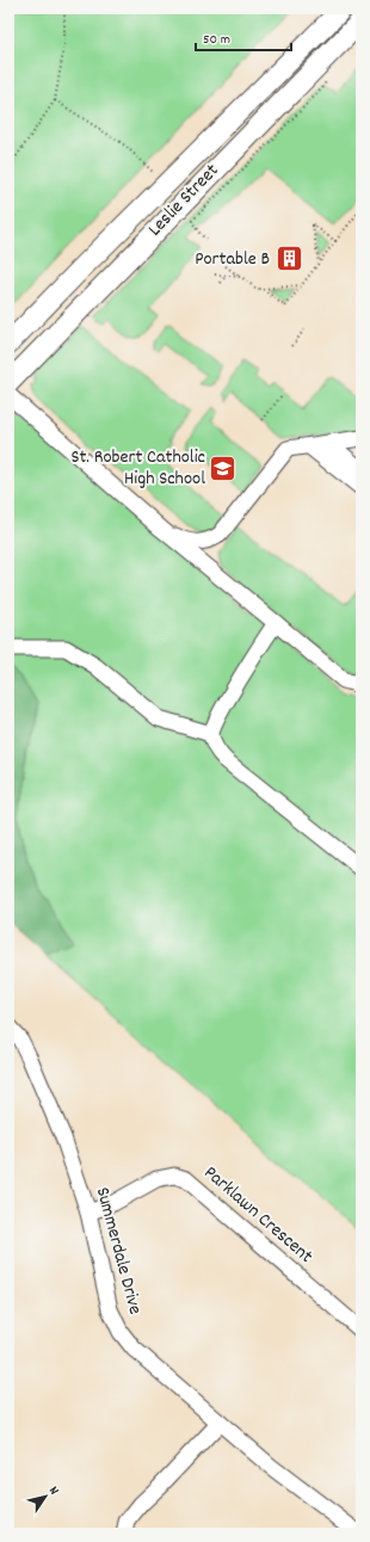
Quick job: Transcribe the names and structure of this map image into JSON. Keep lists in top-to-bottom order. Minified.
{"streets":{"main road":["Leslie Street"],"street":["Parklawn Crescent","Summerdale Drive"]},"crossings":[["Parklawn Crescent","Summerdale Drive"]],"places":{"building":["Portable B"],"school or university":["St. Robert Catholic High School"]},"scale_bar":"50 m","north":"top right"}
